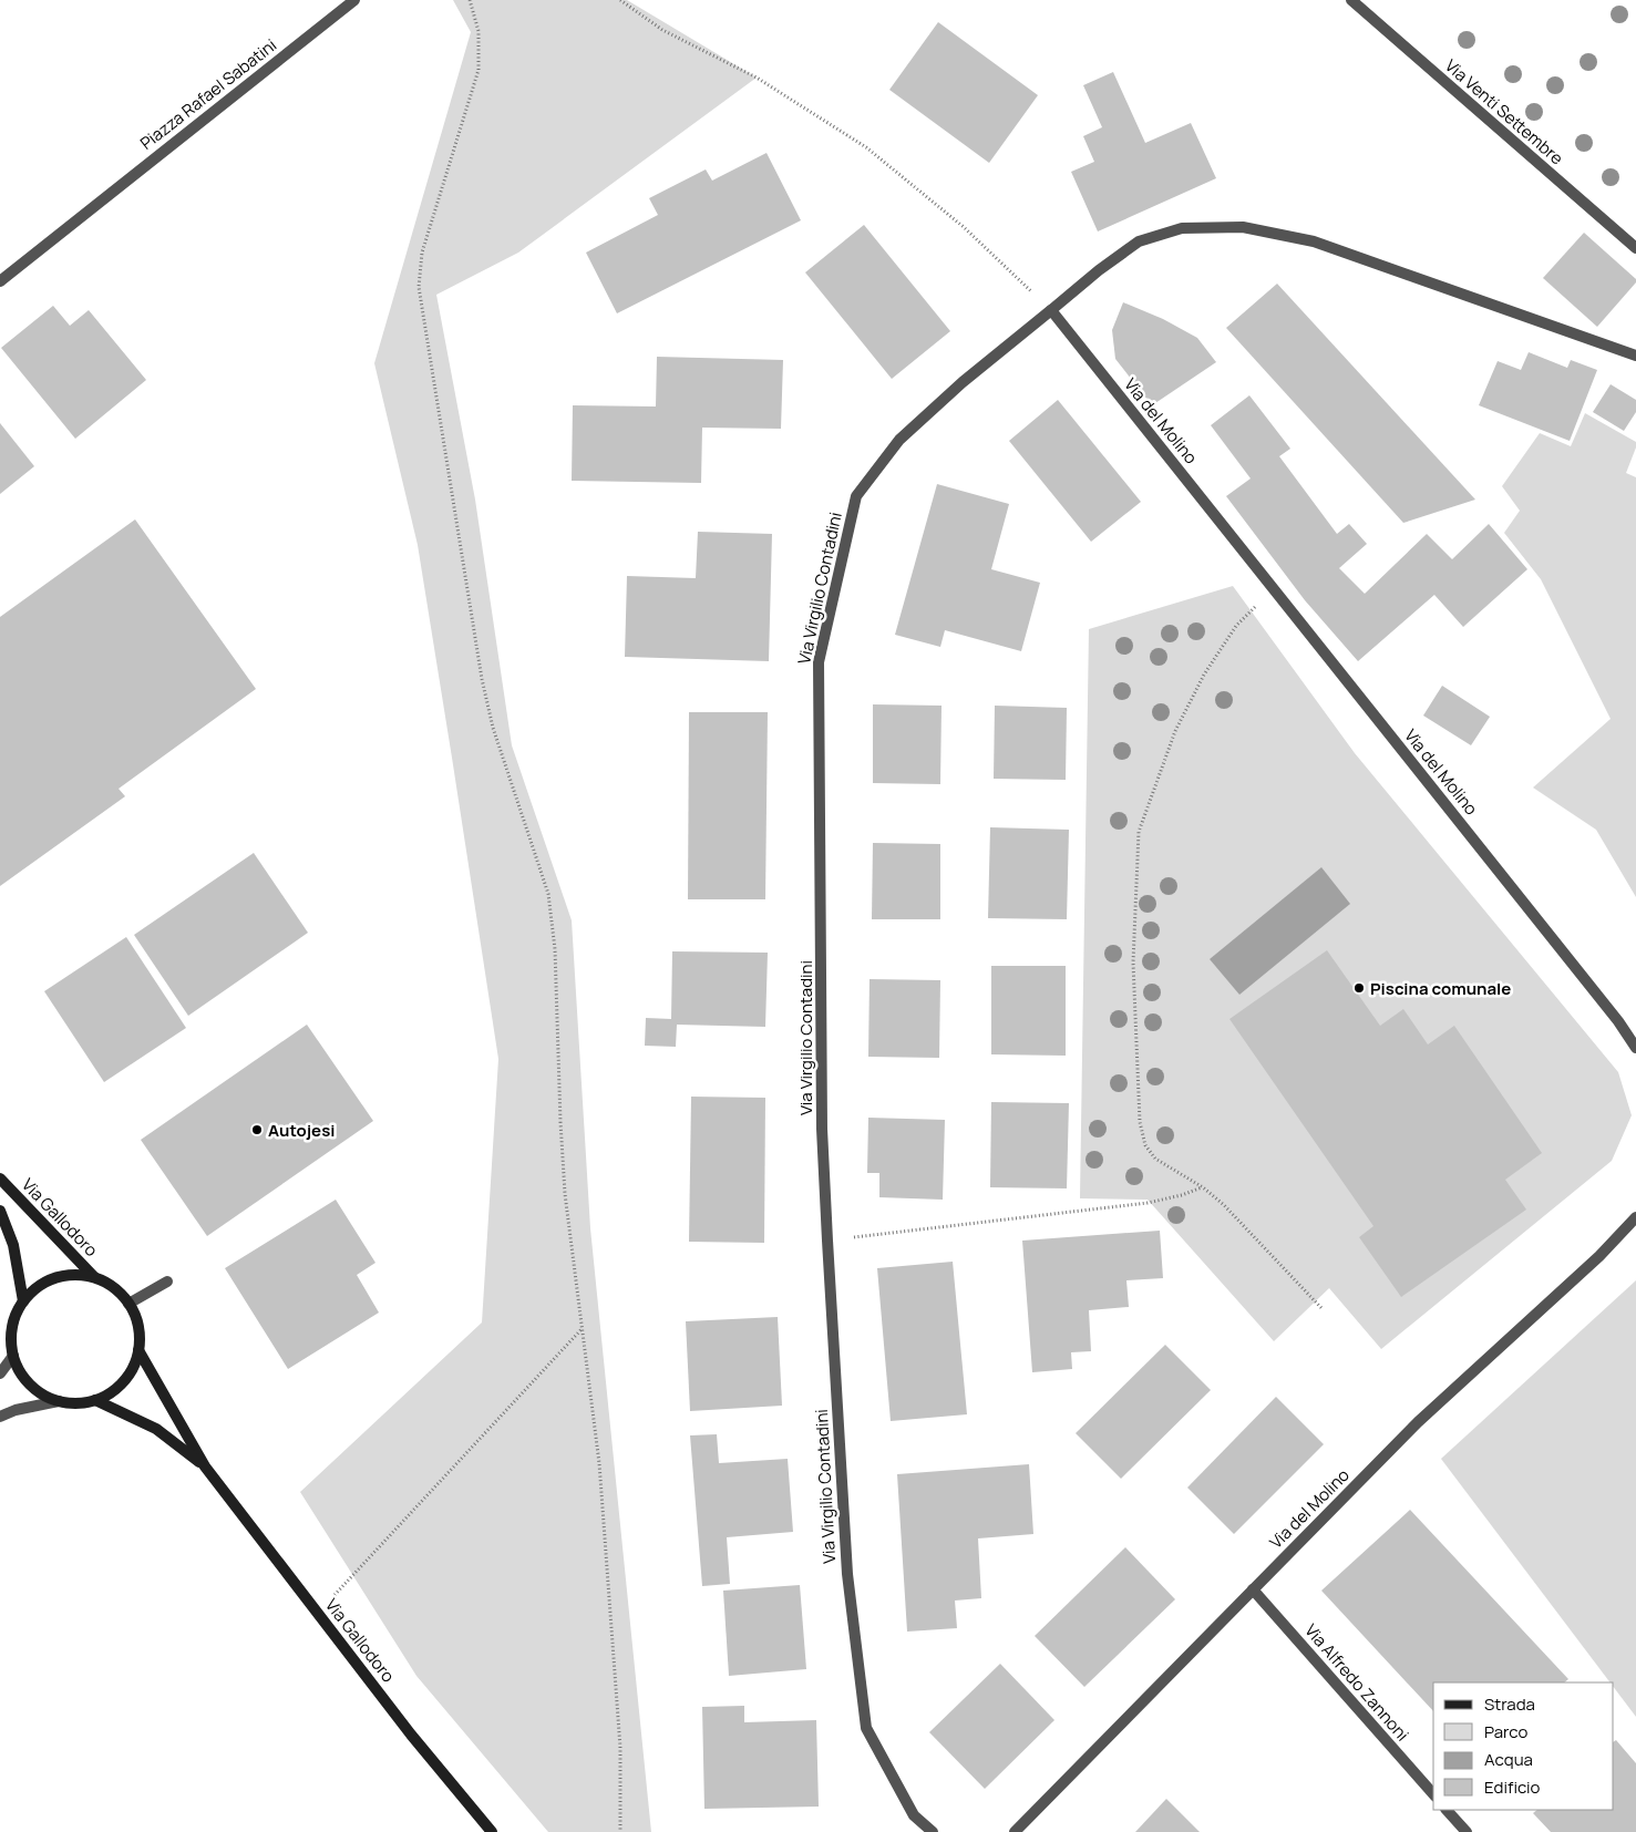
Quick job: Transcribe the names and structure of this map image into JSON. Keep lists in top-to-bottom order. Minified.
{"streets":{"main road":["Via Gallodoro"],"street":["Piazza Rafael Sabatini","Via Venti Settembre","Via del Molino","Via Virgilio Contadini","Via Alfredo Zannoni"]},"crossings":[["Via del Molino","Via Virgilio Contadini"],["Via del Molino","Via Alfredo Zannoni"]],"places":["Piscina comunale","Autojesi"],"legend":["Strada","Parco","Acqua","Edificio"]}
